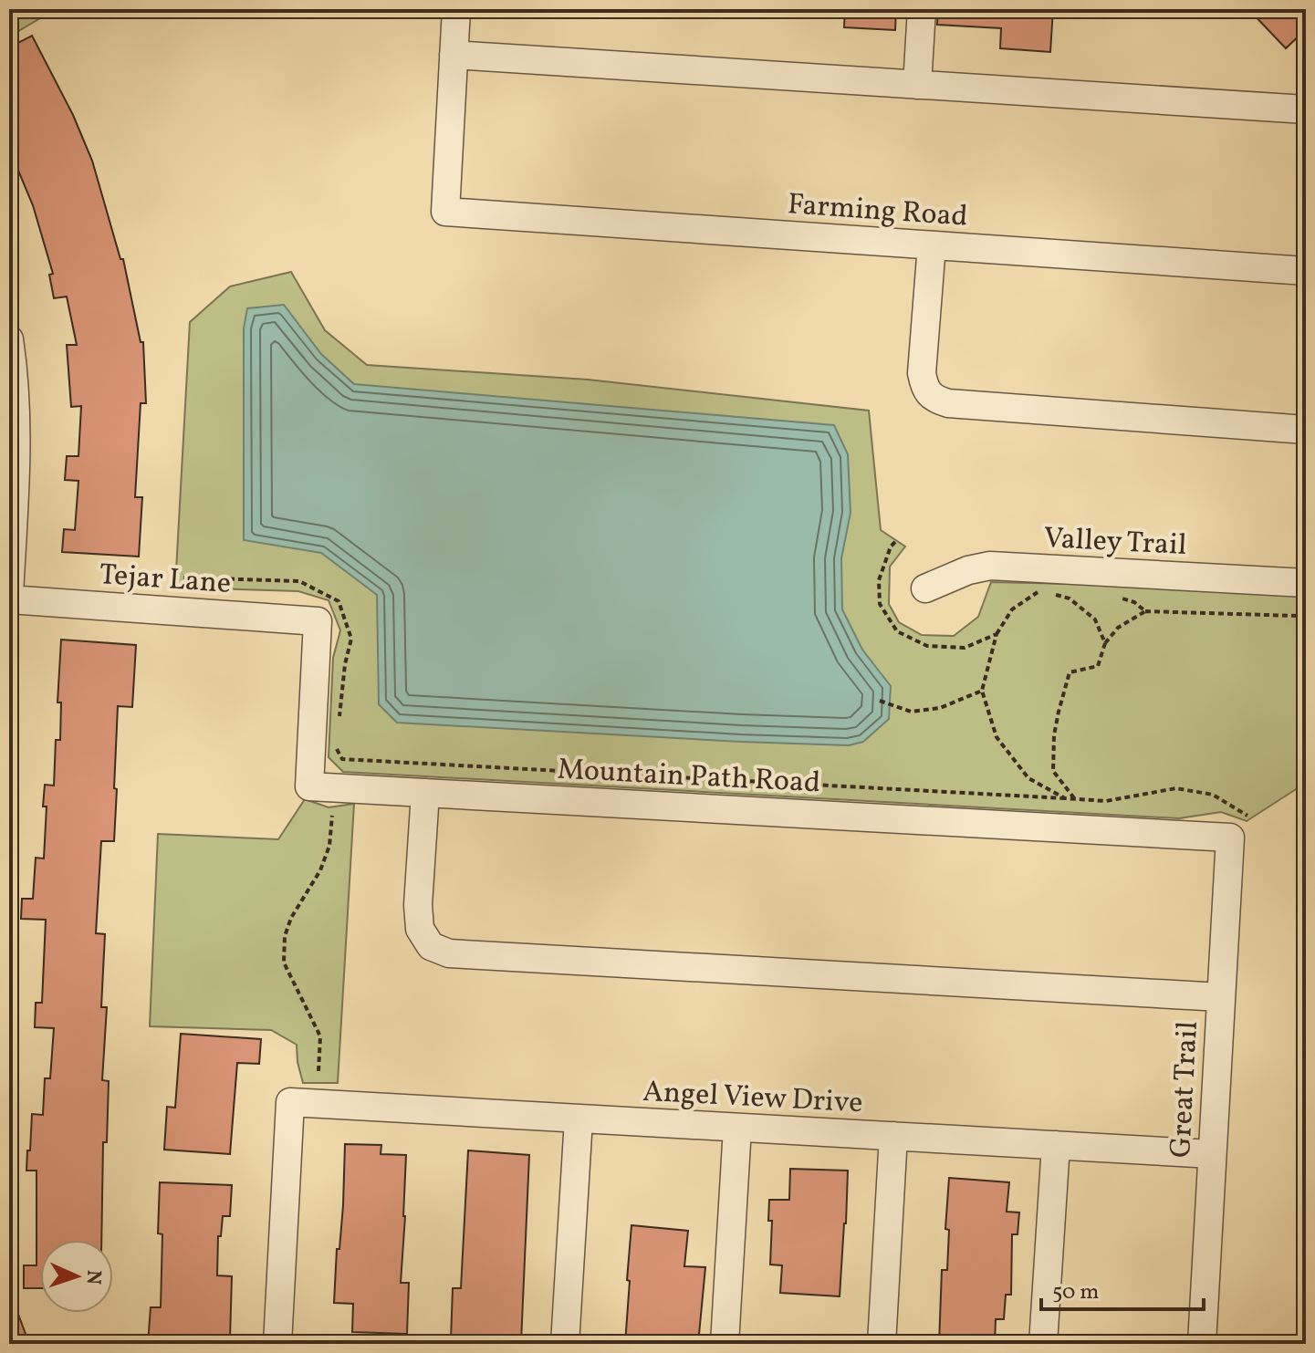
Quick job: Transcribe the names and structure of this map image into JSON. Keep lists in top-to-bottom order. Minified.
{"streets":{"street":["Farming Road","Valley Trail","Tejar Lane","Mountain Path Road","Great Trail","Angel View Drive"]},"crossings":[["Tejar Lane","Mountain Path Road"],["Mountain Path Road","Great Trail"],["Great Trail","Angel View Drive"]],"scale_bar":"50 m","north":"right"}
